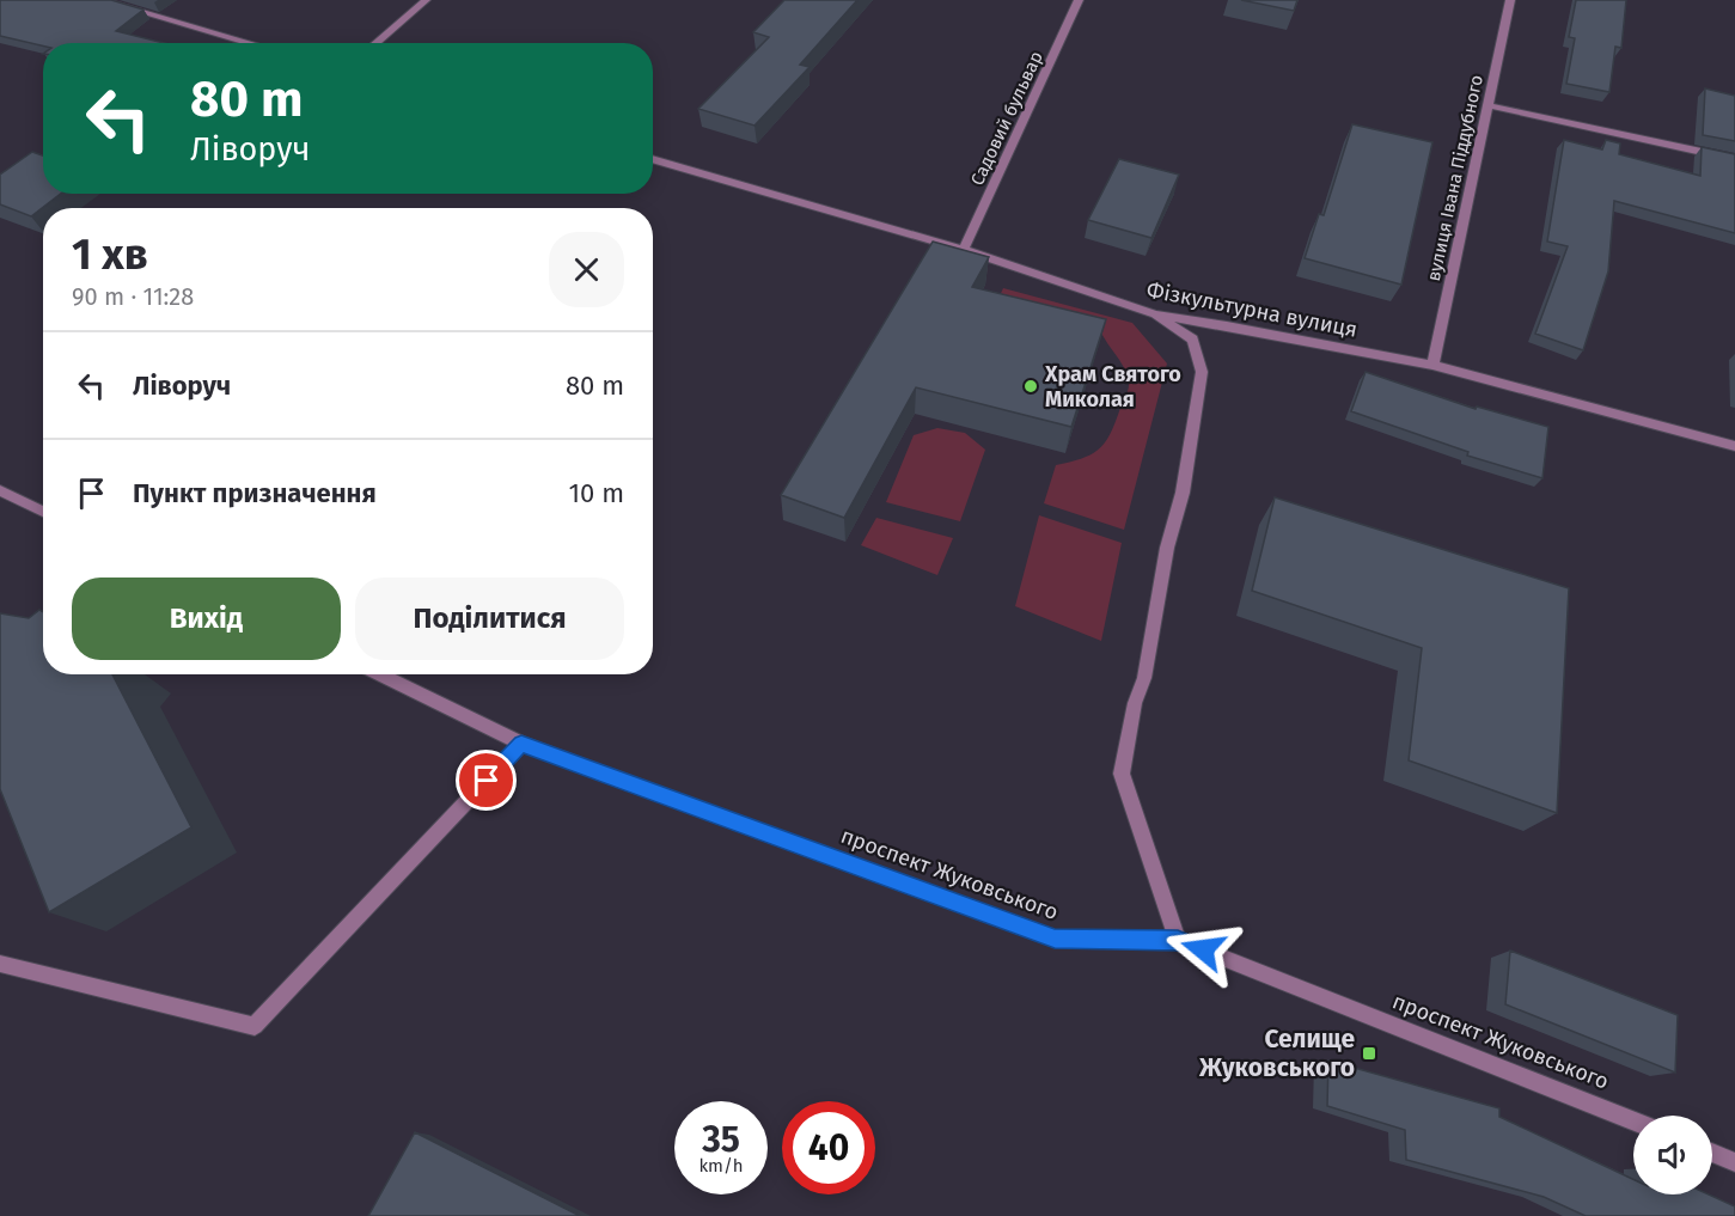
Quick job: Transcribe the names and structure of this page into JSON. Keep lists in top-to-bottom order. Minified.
{"streets":{"street":["Садовий бульвар","вулиця Івана Піддубного","Фізкультурна вулиця","проспект Жуковського"]},"crossings":[["Садовий бульвар","Фізкультурна вулиця"],["вулиця Івана Піддубного","Фізкультурна вулиця"]],"places":{"other":["Храм Святого Миколая"],"transit":["Селище Жуковського"]},"page":{"turn":["80 m","Ліворуч"],"heading":["1 хв","90 m · 11:28"],"list":[{"name":"Ліворуч","value":"80 m"},{"name":"Пункт призначення","value":"10 m"}],"buttons":["Вихід","Поділитися"],"speed":"35 km/h","limit":"40"}}
